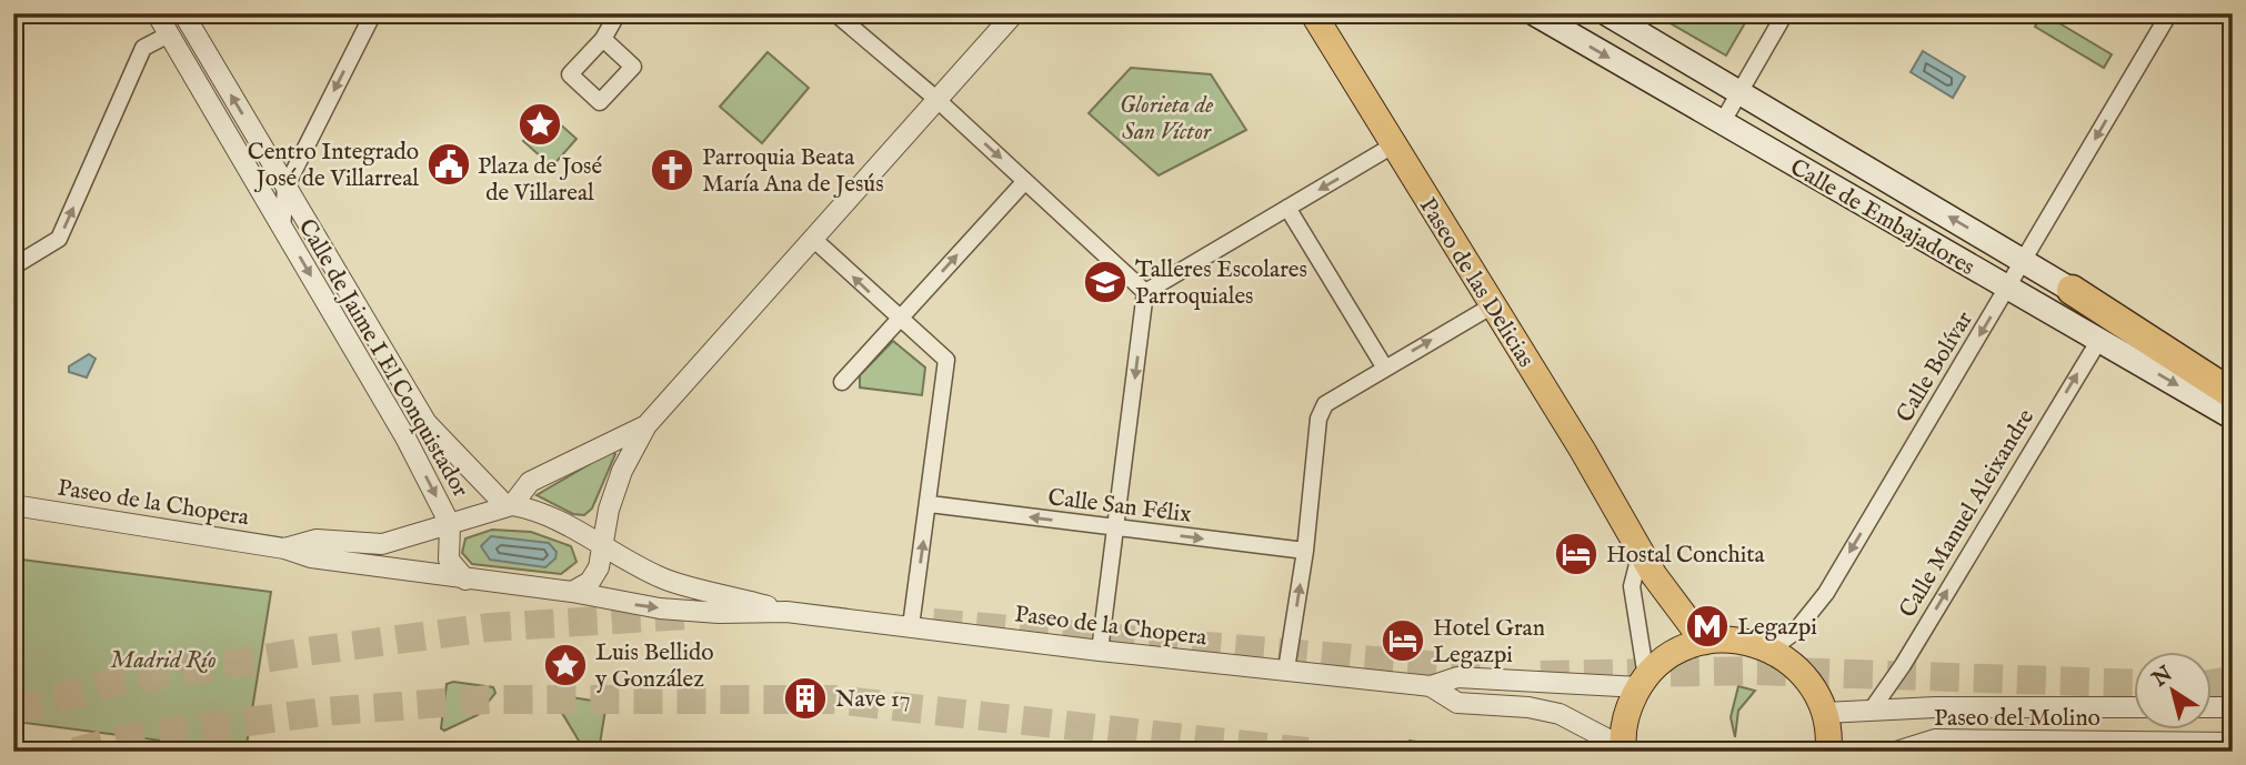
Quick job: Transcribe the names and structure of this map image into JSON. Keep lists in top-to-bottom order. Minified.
{"streets":{"main road":["Calle de Embajadores","Paseo de las Delicias"],"street":["Calle de Jaime I El Conquistador","Calle Bolívar","Paseo de la Chopera","Calle San Félix","Calle Manuel Aleixandre","Paseo del Molino"]},"crossings":[["Calle de Embajadores","Calle Bolívar"],["Calle de Embajadores","Calle Manuel Aleixandre"],["Calle de Jaime I El Conquistador","Paseo de la Chopera"],["Calle Manuel Aleixandre","Paseo del Molino"]],"one_way":["Calle Bolívar","Calle Manuel Aleixandre"],"parks":["Glorieta de San Víctor","Madrid Río"],"places":{"place":["Plaza de José de Villareal","Luis Bellido y González"],"public building":["Centro Integrado José de Villarreal"],"church":["Parroquia Beata María Ana de Jesús"],"school or university":["Talleres Escolares Parroquiales"],"hotel":["Hostal Conchita","Hotel Gran Legazpi"],"metro station":["Legazpi"],"building":["Nave 17"]},"north":"top left"}
